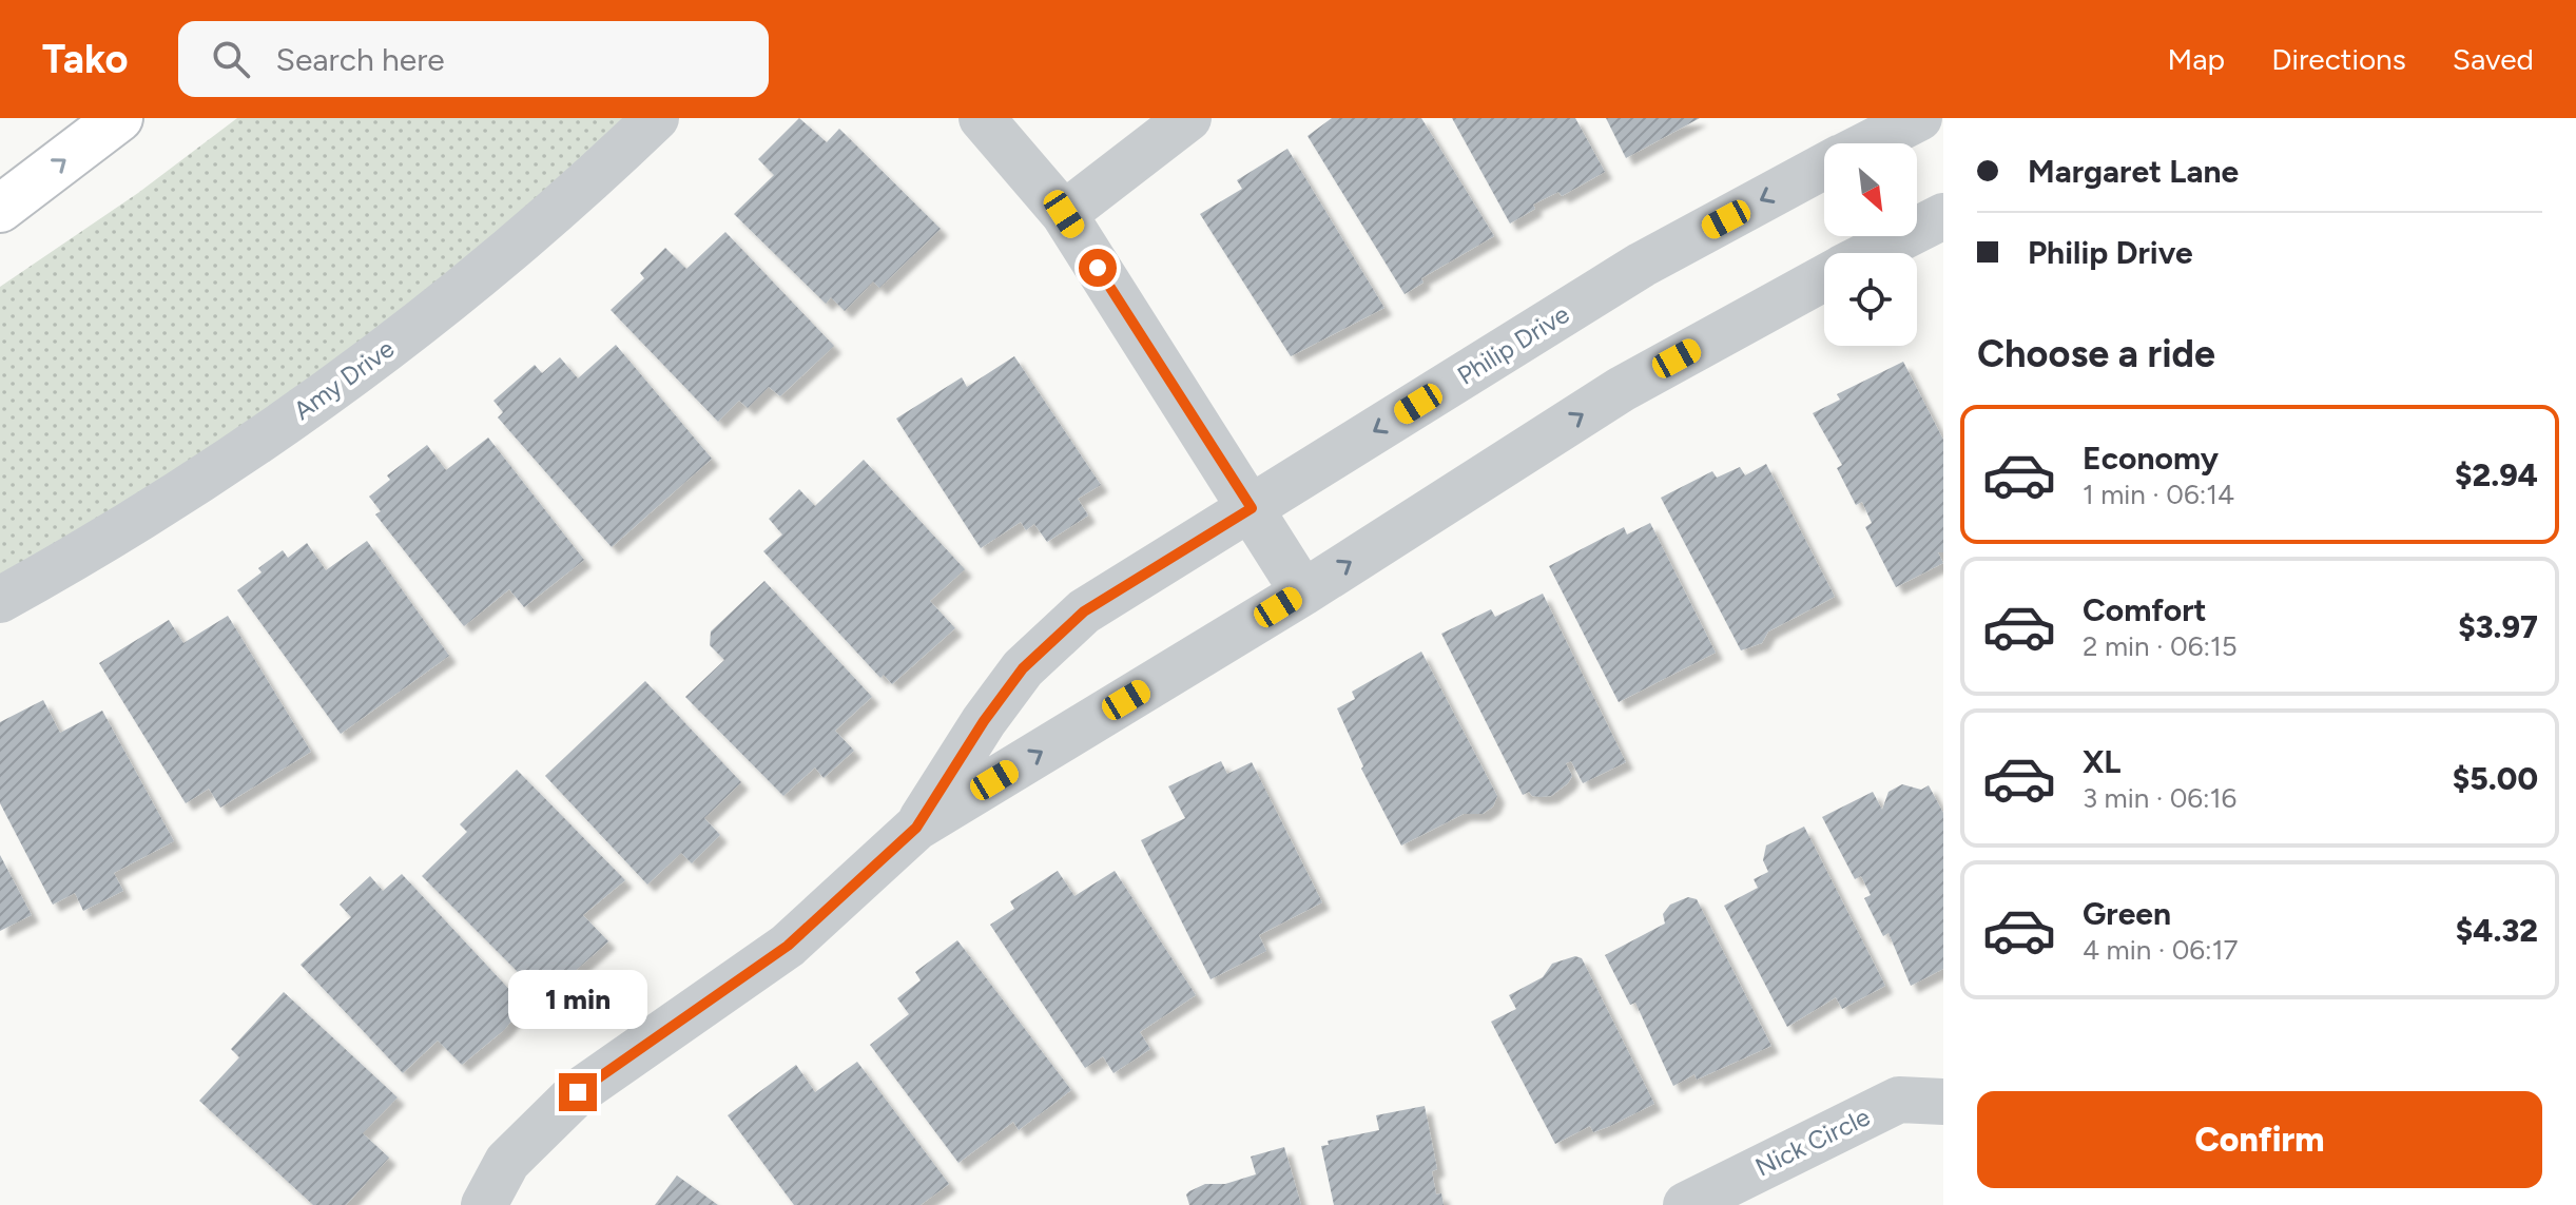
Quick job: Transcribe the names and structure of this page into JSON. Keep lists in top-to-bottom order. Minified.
{"streets":{"street":["Philip Drive","Amy Drive","Nick Circle"]},"north":"bottom right","page":{"header":"Tako","search":"Search here","nav":["Map","Directions","Saved"],"banner":["Margaret Lane","Philip Drive"],"heading":"Choose a ride","list":[{"name":"Economy","note":"1 min · 06:14","value":"$2.94"},{"name":"Comfort","note":"2 min · 06:15","value":"$3.97"},{"name":"XL","note":"3 min · 06:16","value":"$5.00"},{"name":"Green","note":"4 min · 06:17","value":"$4.32"}],"bubble":"1 min","buttons":"Confirm"}}
